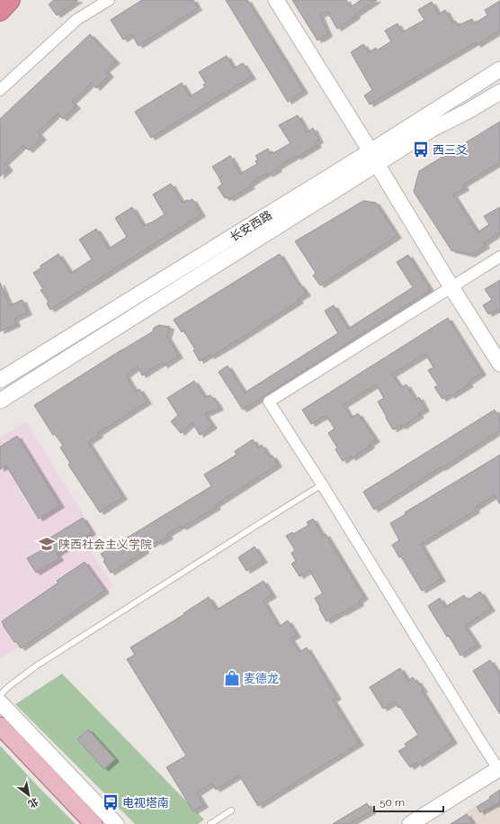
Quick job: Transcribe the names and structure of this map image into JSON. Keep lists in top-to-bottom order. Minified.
{"streets":{"main road":["长安西路"]},"places":{"bus stop":["西三爻","电视塔南"],"school or university":["陕西社会主义学院"],"shop":["麦德龙"]},"scale_bar":"50 m","north":"bottom right"}
